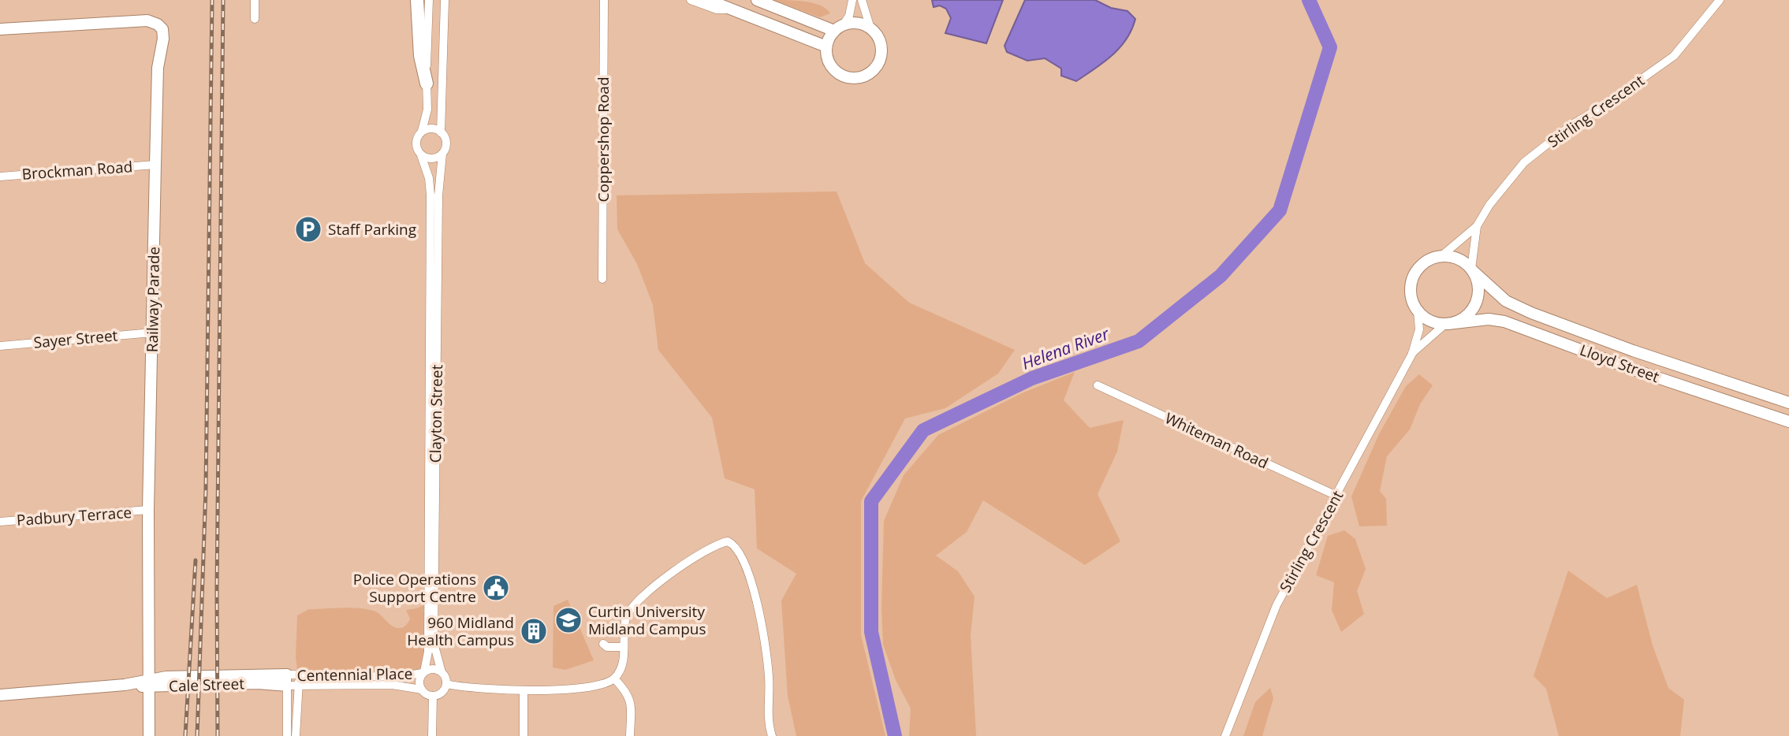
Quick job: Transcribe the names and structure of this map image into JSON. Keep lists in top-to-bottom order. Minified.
{"streets":{"main road":["Railway Parade","Lloyd Street","Cale Street"],"street":["Stirling Crescent","Coppershop Road","Brockman Road","Sayer Street","Clayton Street","Whiteman Road","Padbury Terrace","Centennial Place"]},"crossings":[["Stirling Crescent","Lloyd Street"],["Stirling Crescent","Whiteman Road"],["Brockman Road","Railway Parade"],["Railway Parade","Sayer Street"],["Railway Parade","Padbury Terrace"],["Railway Parade","Cale Street"],["Clayton Street","Centennial Place"],["Centennial Place","Cale Street"]],"water":["Helena River"],"places":{"parking":["Staff Parking"],"public building":["Police Operations Support Centre"],"school or university":["Curtin University Midland Campus"],"building":["960 Midland Health Campus"]}}
